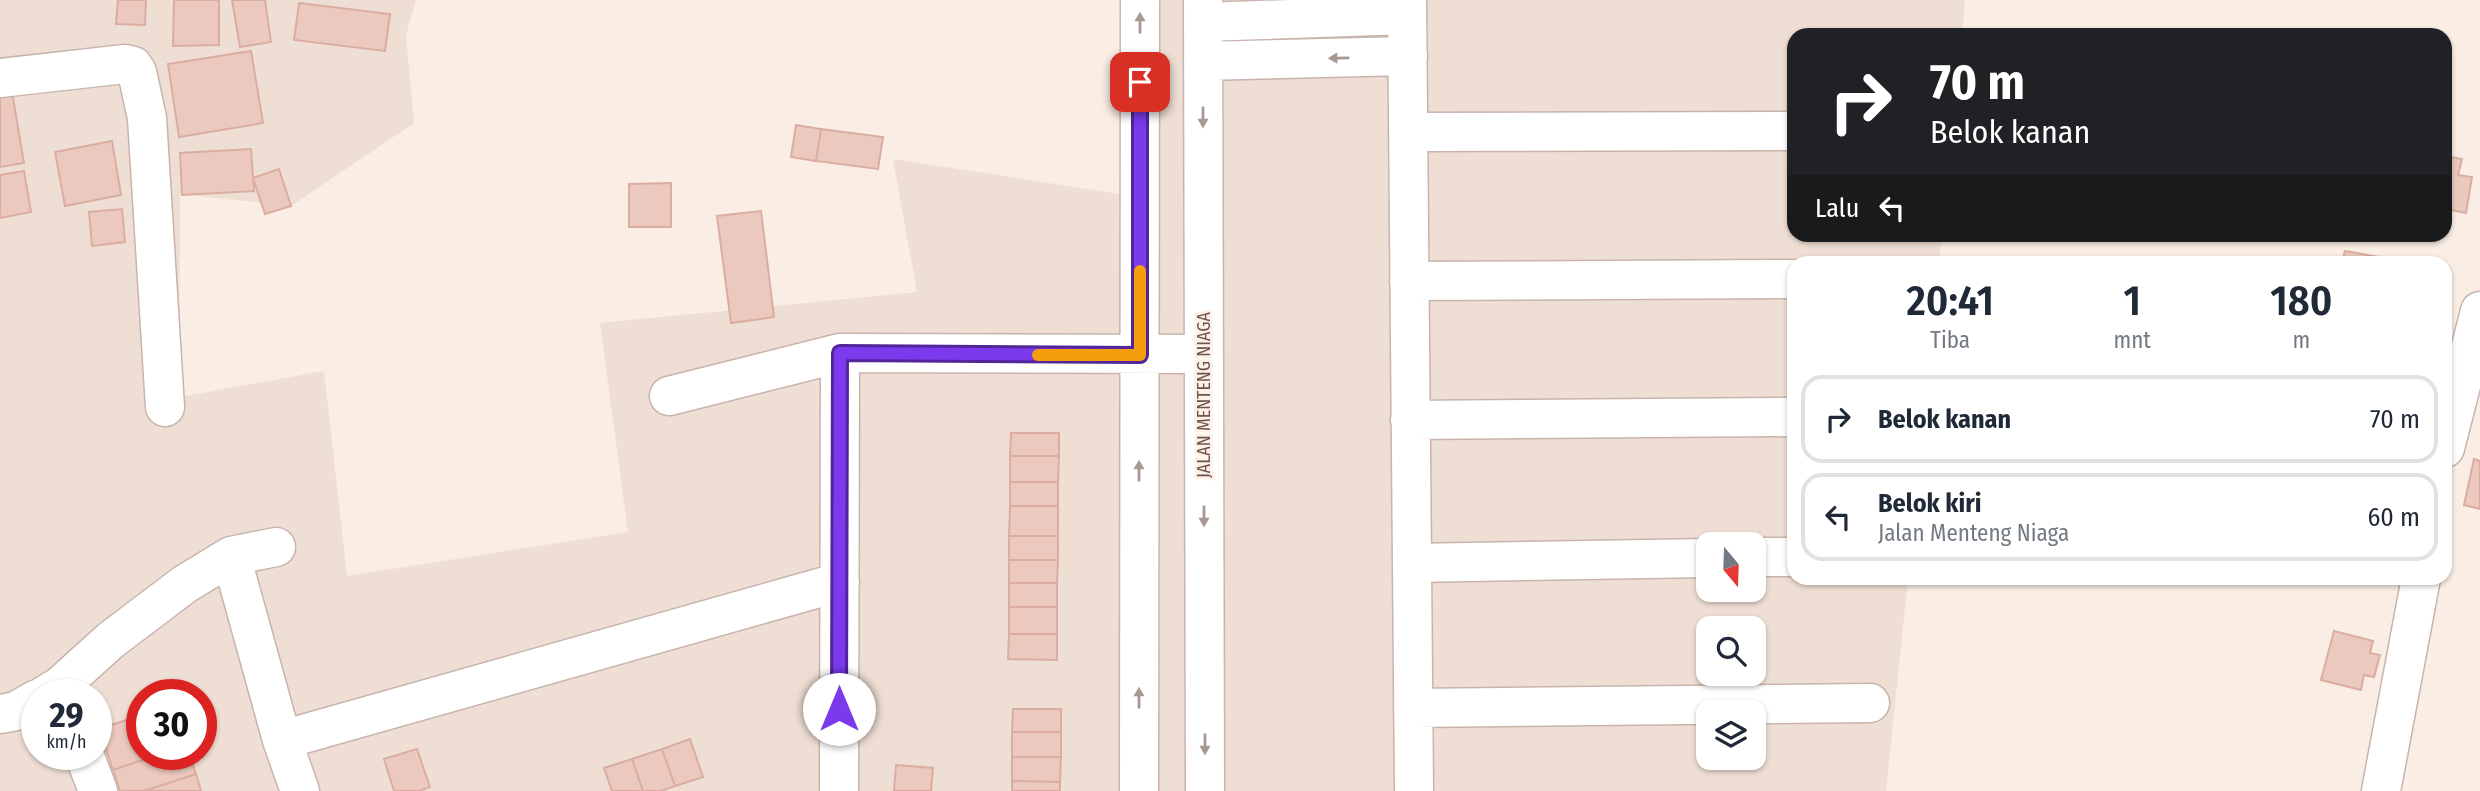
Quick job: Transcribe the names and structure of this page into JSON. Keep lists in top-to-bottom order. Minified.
{"streets":{"street":["JALAN MENTENG NIAGA"]},"north":"bottom","page":{"turn":["70 m","Belok kanan"],"then":"Lalu","eta":["20:41","Tiba","1","mnt","180","m"],"list":[{"name":"Belok kanan","value":"70 m"},{"name":"Belok kiri","note":"Jalan Menteng Niaga","value":"60 m"}],"speed":"29 km/h","limit":"30"}}
